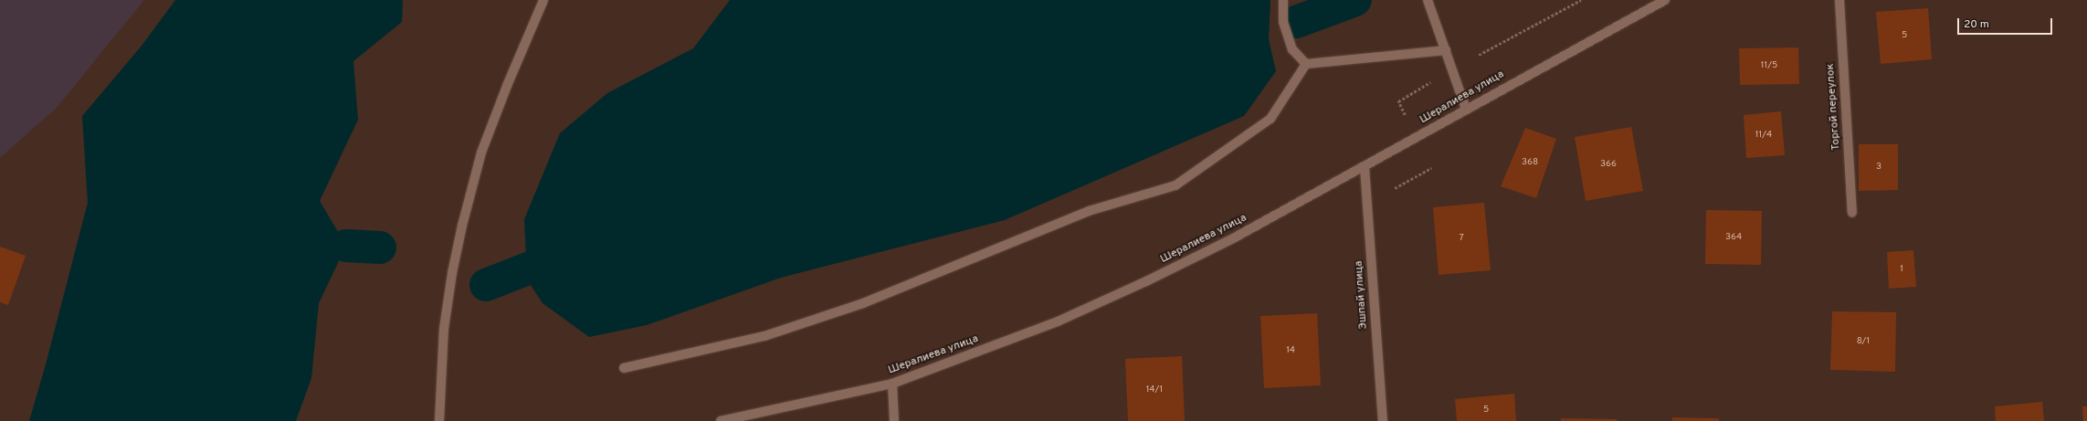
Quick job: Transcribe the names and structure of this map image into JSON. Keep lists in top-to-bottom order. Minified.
{"streets":{"street":["Шералиева улица","Торгой переулок","Эшпай улица"]},"crossings":[["Шералиева улица","Эшпай улица"]],"house_numbers":["5","11/5","11/4","368","366","3","364","7","1","8/1","14","14/1","5"],"scale_bar":"20 m"}
